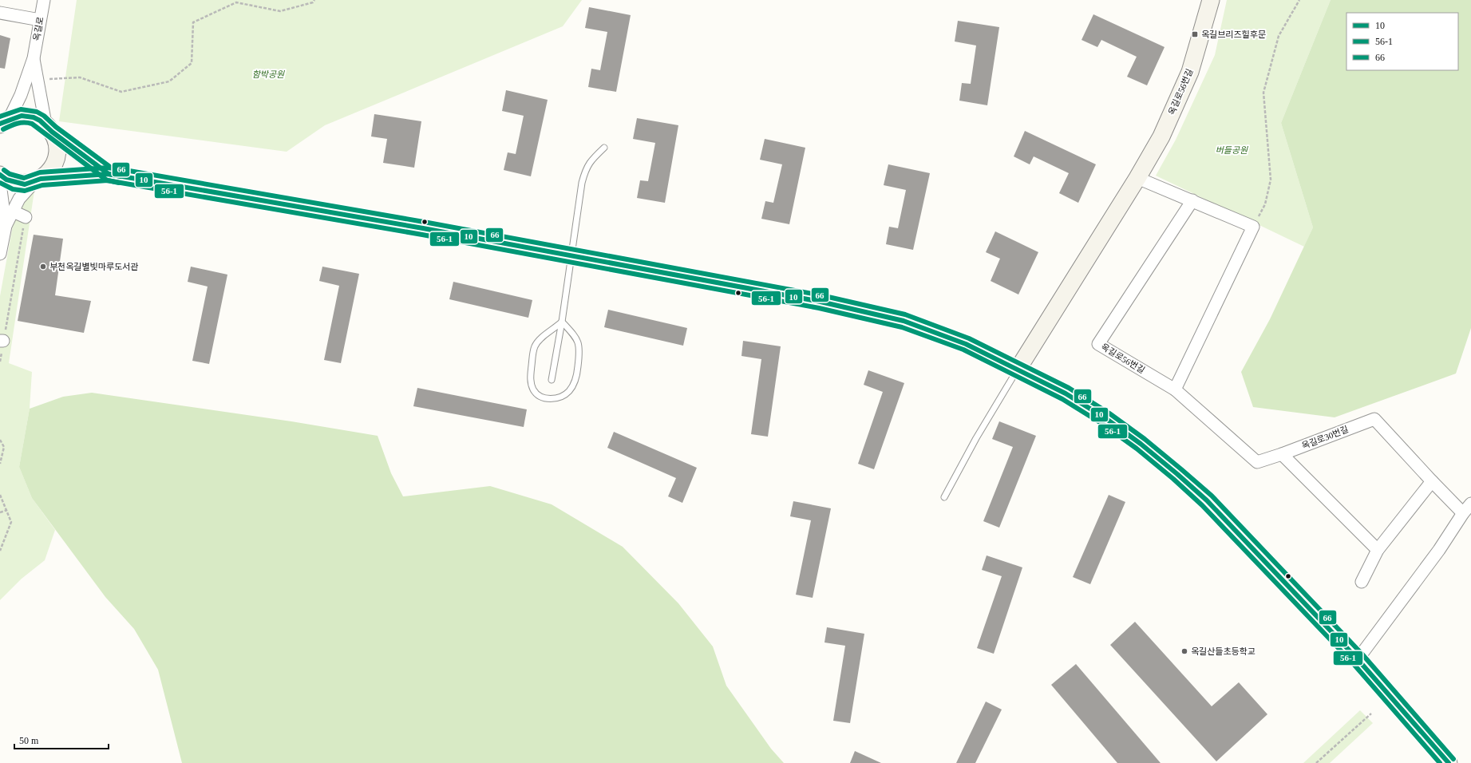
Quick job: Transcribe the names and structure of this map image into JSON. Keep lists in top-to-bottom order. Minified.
{"streets":{"street":["옥길로","옥길로56번길","옥길로30번길"]},"parks":["함박공원","버들공원"],"places":{"transit":["옥길브리즈힐후문"],"other":["부천옥길별빛마루도서관","옥길산들초등학교"]},"lines":["transit line 66","transit line 10","transit line 56-1"],"legend":["10","56-1","66"],"scale_bar":"50 m"}
